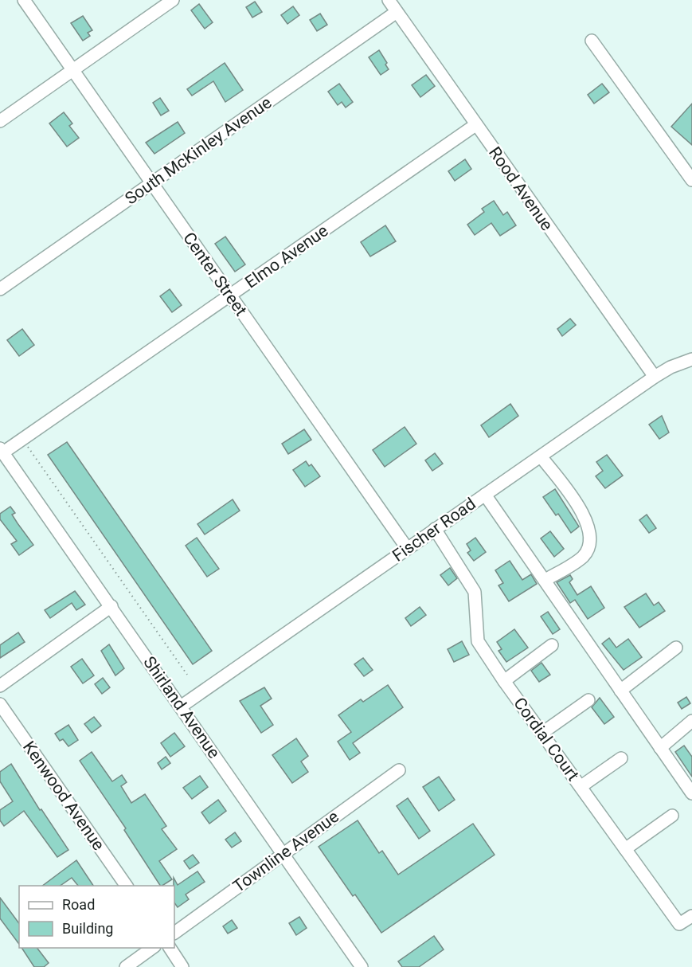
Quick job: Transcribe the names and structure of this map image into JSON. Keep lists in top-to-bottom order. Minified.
{"streets":{"street":["South McKinley Avenue","Rood Avenue","Elmo Avenue","Center Street","Fischer Road","Shirland Avenue","Cordial Court","Kenwood Avenue","Townline Avenue"]},"crossings":[["South McKinley Avenue","Rood Avenue"],["South McKinley Avenue","Center Street"],["Rood Avenue","Elmo Avenue"],["Rood Avenue","Fischer Road"],["Elmo Avenue","Center Street"],["Elmo Avenue","Shirland Avenue"],["Center Street","Fischer Road"],["Fischer Road","Shirland Avenue"],["Fischer Road","Cordial Court"],["Shirland Avenue","Townline Avenue"]],"legend":["Road","Building"]}
